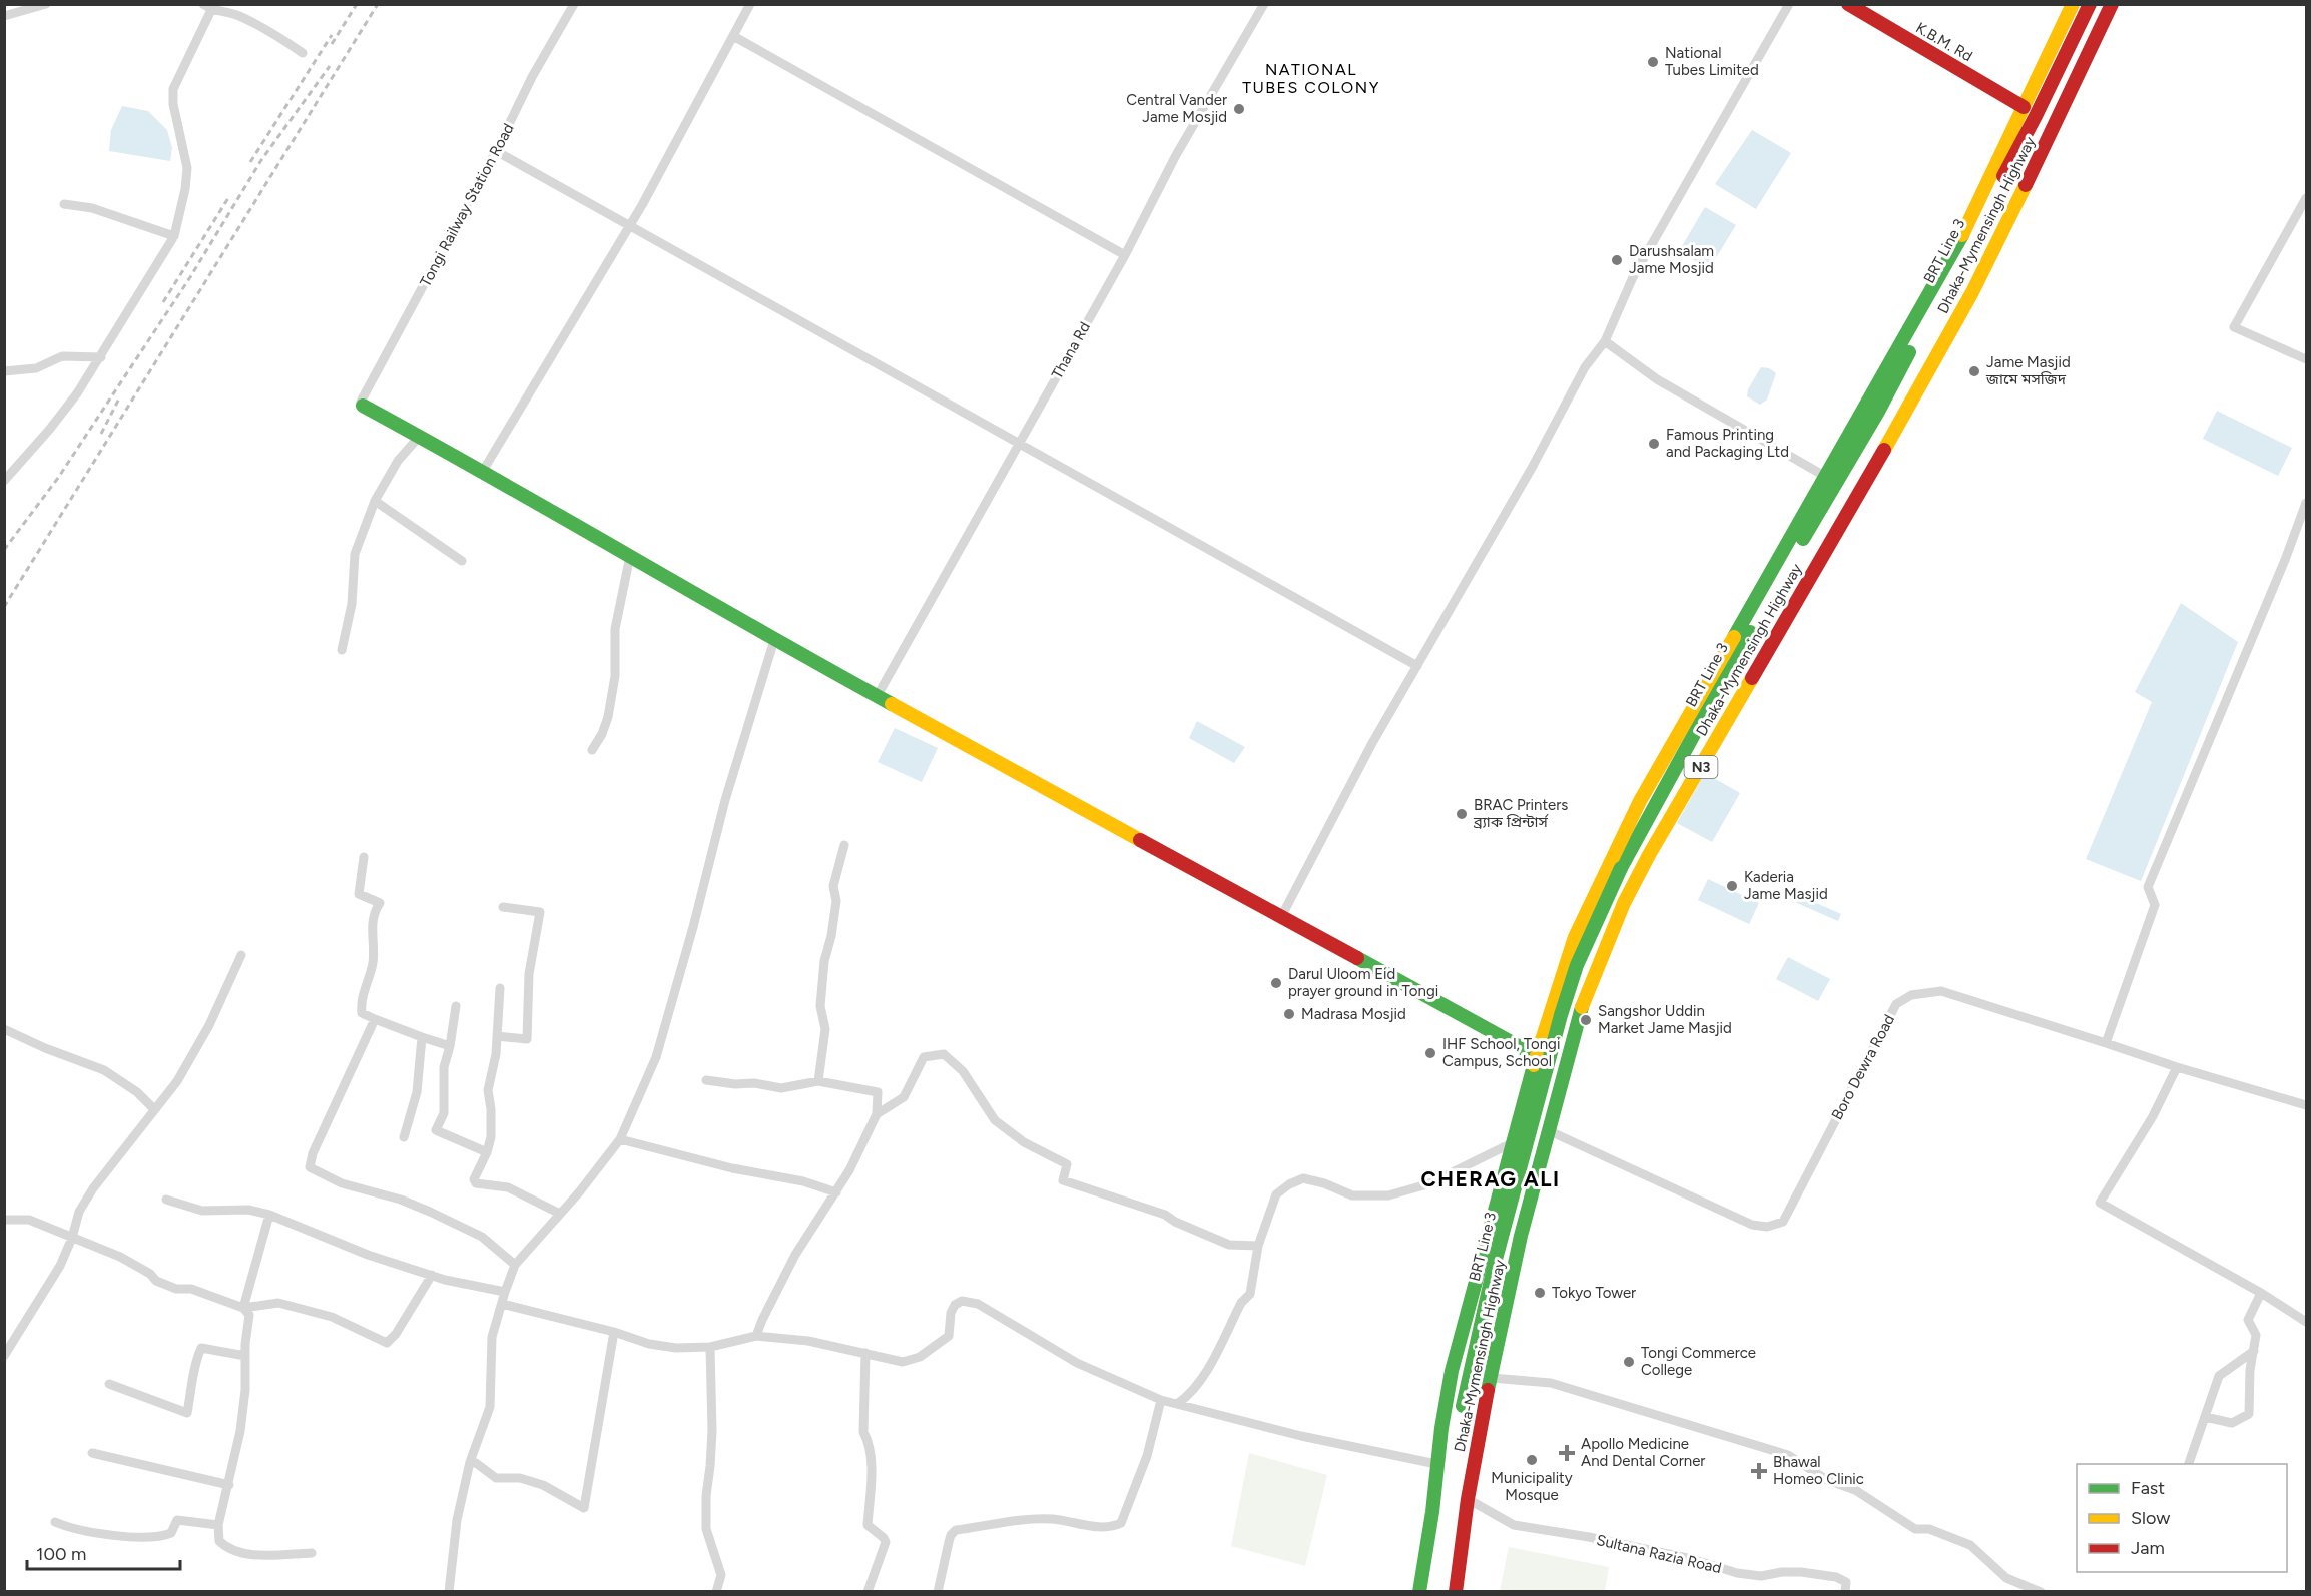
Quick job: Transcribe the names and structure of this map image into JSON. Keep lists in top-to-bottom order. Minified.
{"streets":{"main road":["K.B.M. Rd","Dhaka-Mymensingh Highway","BRT Line 3","N3"],"street":["Tongi Railway Station Road","Thana Rd","Boro Dewra Road","Sultana Razia Road"]},"crossings":[["K.B.M. Rd","Dhaka-Mymensingh Highway"],["Dhaka-Mymensingh Highway","Boro Dewra Road"],["Dhaka-Mymensingh Highway","Sultana Razia Road"]],"districts":["NATIONAL TUBES COLONY","CHERAG ALI"],"places":{"other":["National Tubes Limited","Central Vander Jame Mosjid","Darushsalam Jame Mosjid","Jame Masjid জামে মসজিদ","Famous Printing and Packaging Ltd","BRAC Printers ব্র্যাক প্রিন্টার্স","Kaderia Jame Masjid","Darul Uloom Eid prayer ground in Tongi","Madrasa Mosjid","Sangshor Uddin Market Jame Masjid","IHF School, Tongi Campus, School","Tokyo Tower","Tongi Commerce College","Municipality Mosque"],"health":["Apollo Medicine And Dental Corner","Bhawal Homeo Clinic"]},"legend":["Fast","Slow","Jam"],"scale_bar":"100 m"}
